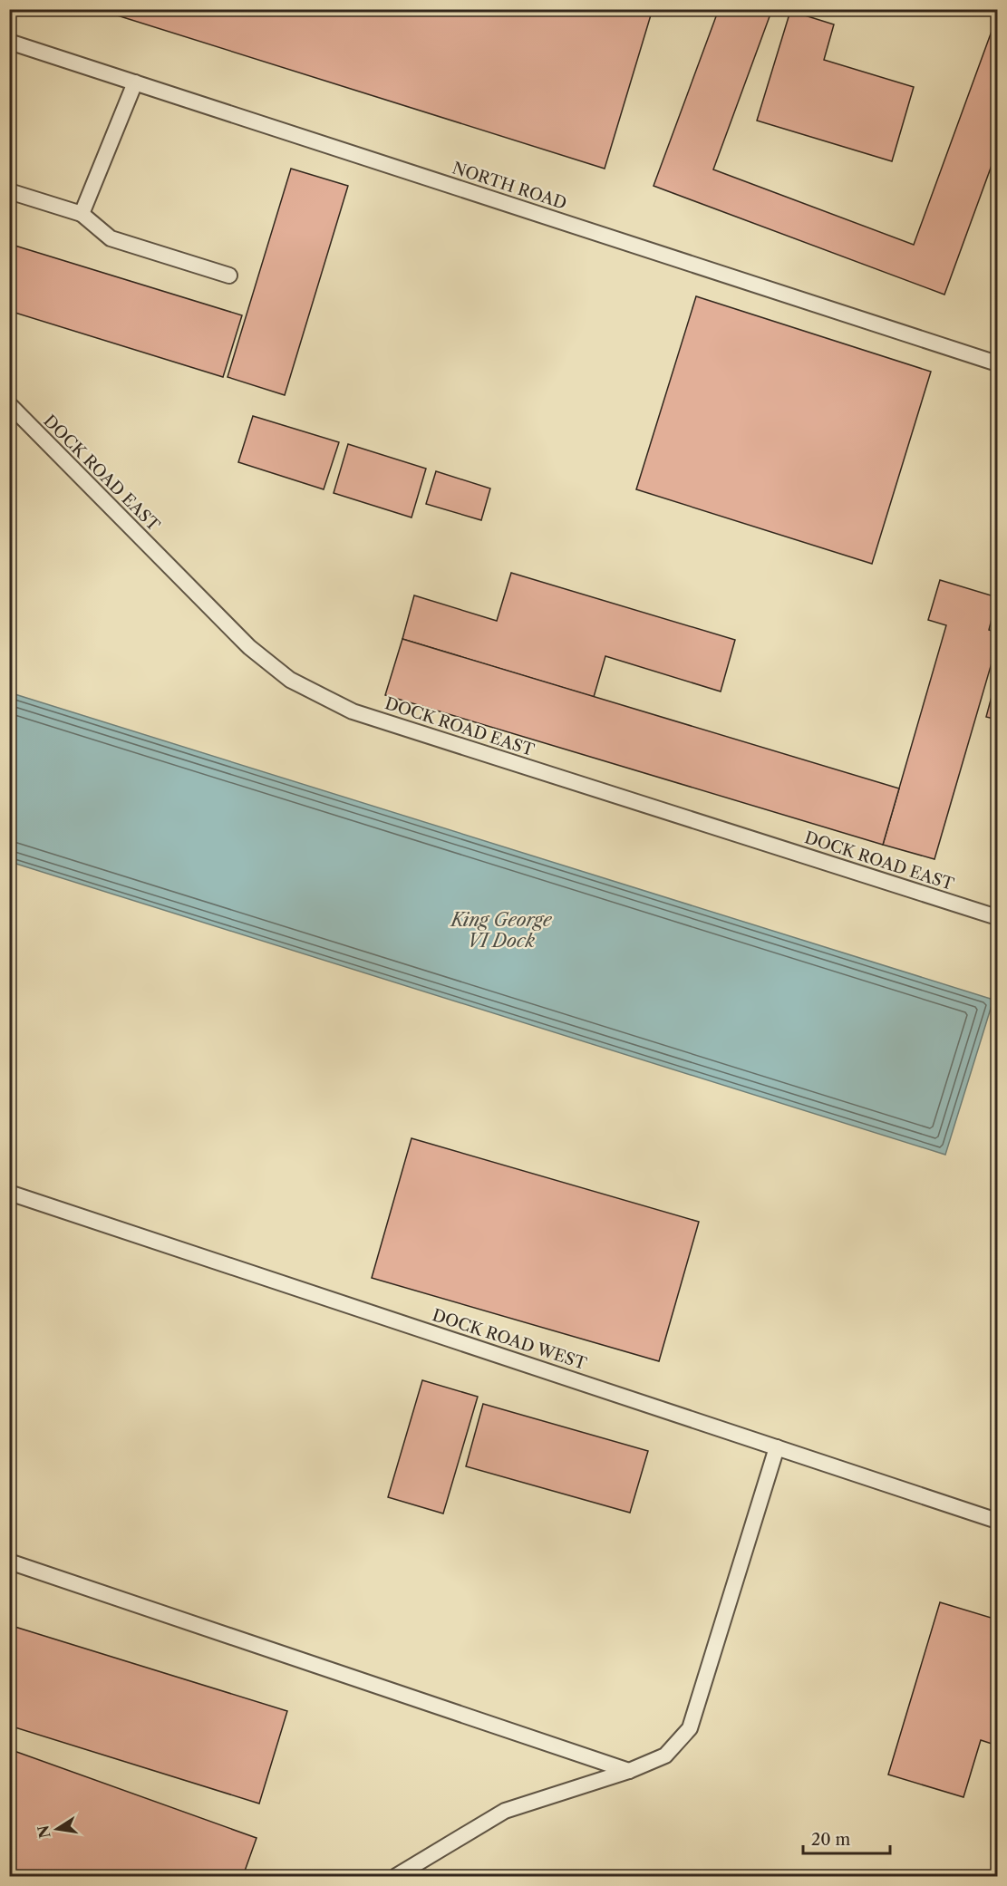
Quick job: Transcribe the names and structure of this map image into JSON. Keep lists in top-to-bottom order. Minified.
{"streets":{"lane":["NORTH ROAD","DOCK ROAD EAST","DOCK ROAD WEST"]},"water":["King George VI Dock"],"scale_bar":"20 m","north":"left"}
